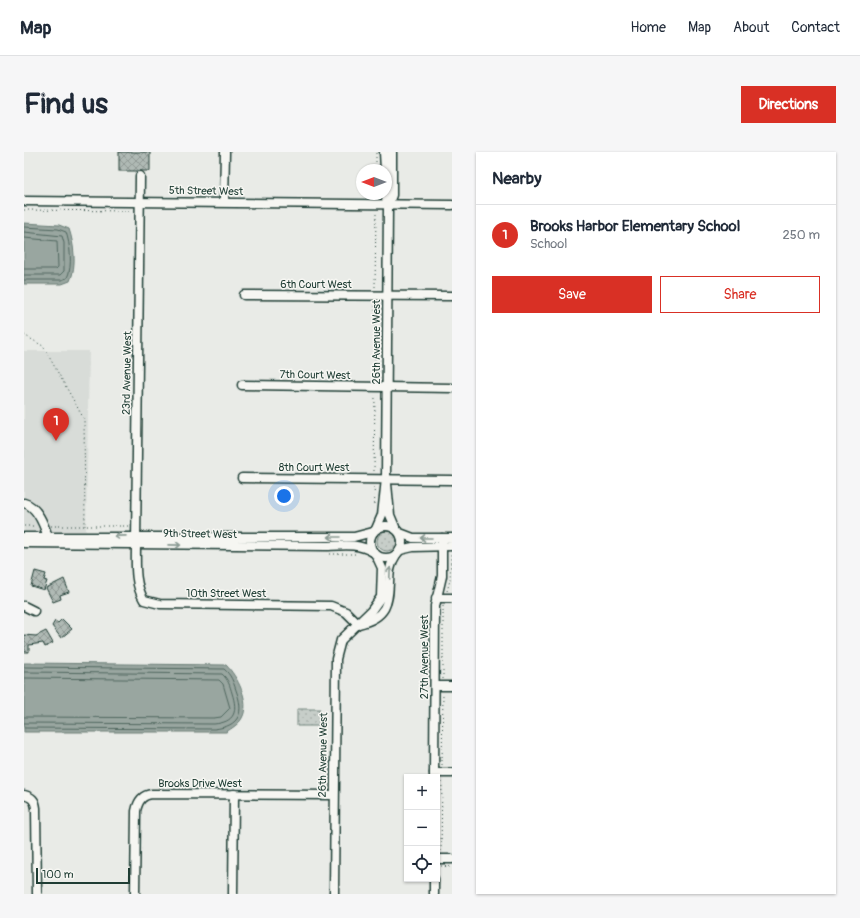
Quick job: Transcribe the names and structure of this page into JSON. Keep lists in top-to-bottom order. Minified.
{"streets":{"street":["5th Street West","6th Court West","26th Avenue West","23rd Avenue West","7th Court West","8th Court West","9th Street West","10th Street West","27th Avenue West","Brooks Drive West"]},"crossings":[["5th Street West","26th Avenue West"],["5th Street West","23rd Avenue West"],["6th Court West","26th Avenue West"],["26th Avenue West","7th Court West"],["26th Avenue West","8th Court West"],["26th Avenue West","9th Street West"],["26th Avenue West","10th Street West"],["26th Avenue West","Brooks Drive West"],["23rd Avenue West","9th Street West"],["23rd Avenue West","10th Street West"],["9th Street West","10th Street West"]],"scale_bar":"100 m","north":"left","page":{"header":"Map","nav":["Home","Map","About","Contact"],"buttons":["Directions",["Save","Share"]],"title":"Find us","heading":"Nearby","list":[{"mark":"1","name":"Brooks Harbor Elementary School","note":"School","value":"250 m"}],"pins":"1","map_buttons":["+","−"],"scale":"100 m"}}
